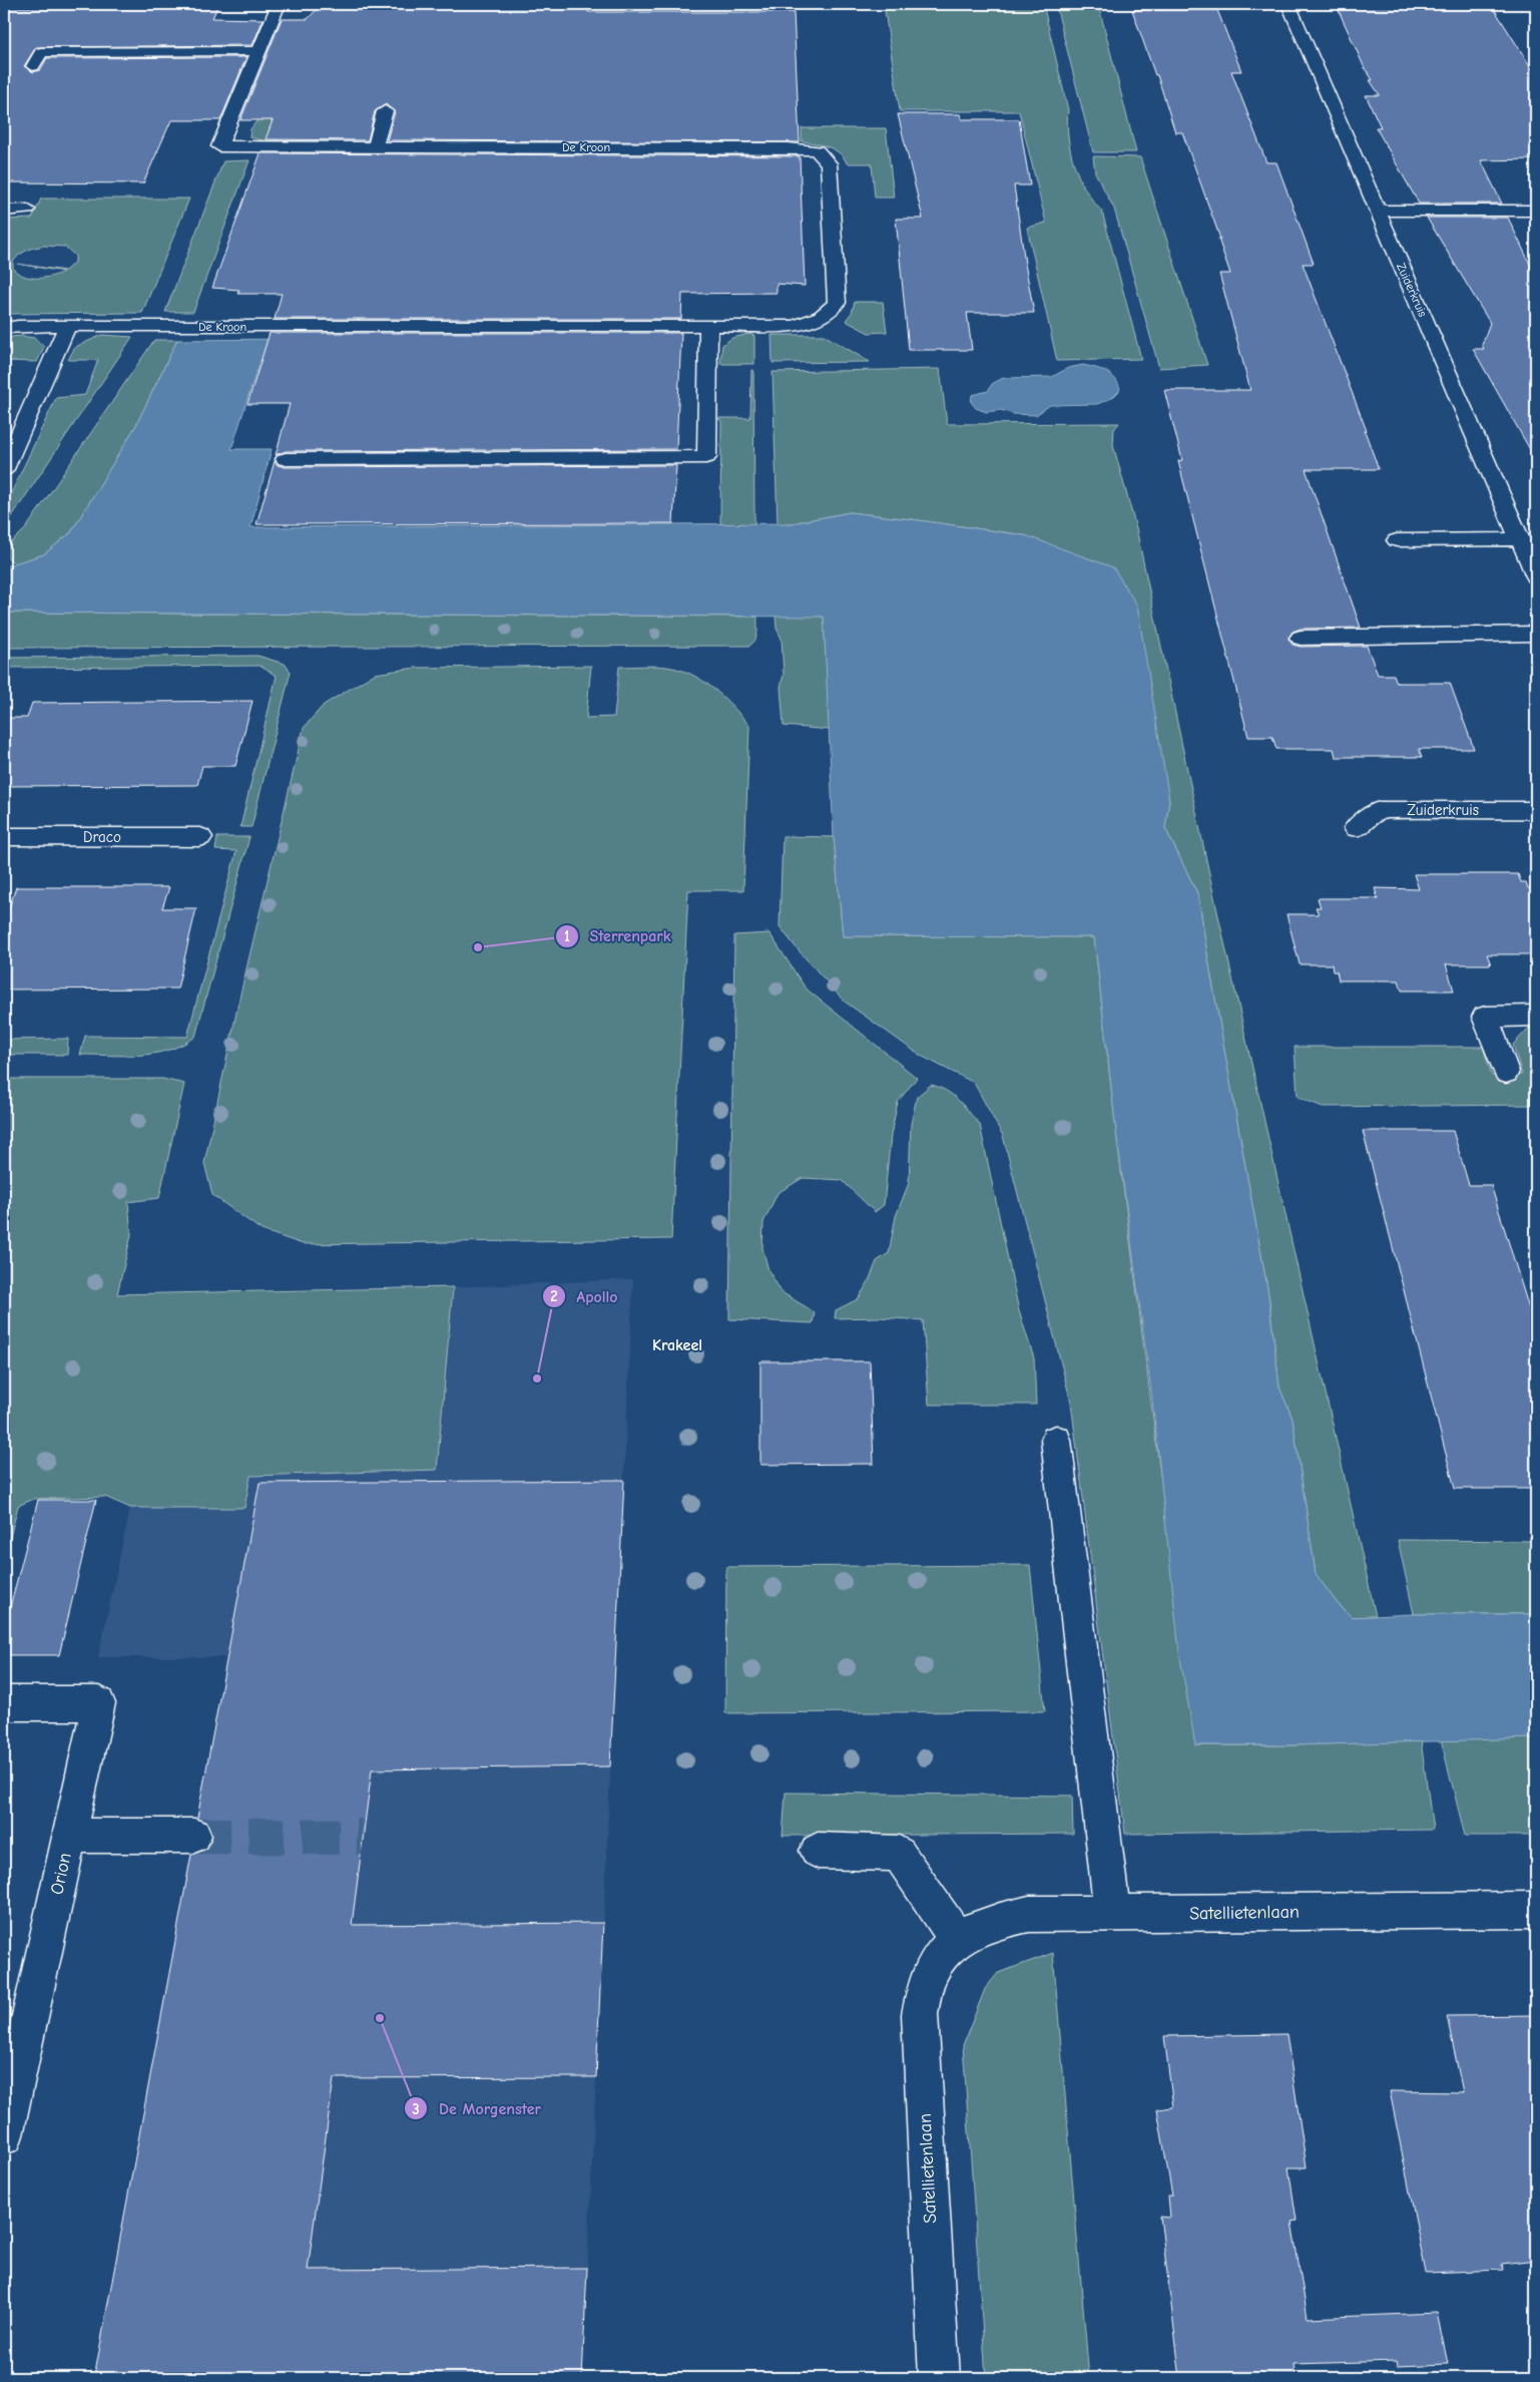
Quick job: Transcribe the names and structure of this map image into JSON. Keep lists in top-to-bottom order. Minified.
{"streets":{"street":["De Kroon","Zuiderkruis","Draco","Orion","Satellietenlaan"]},"districts":["Krakeel"],"places":["Sterrenpark","Apollo","De Morgenster"]}
